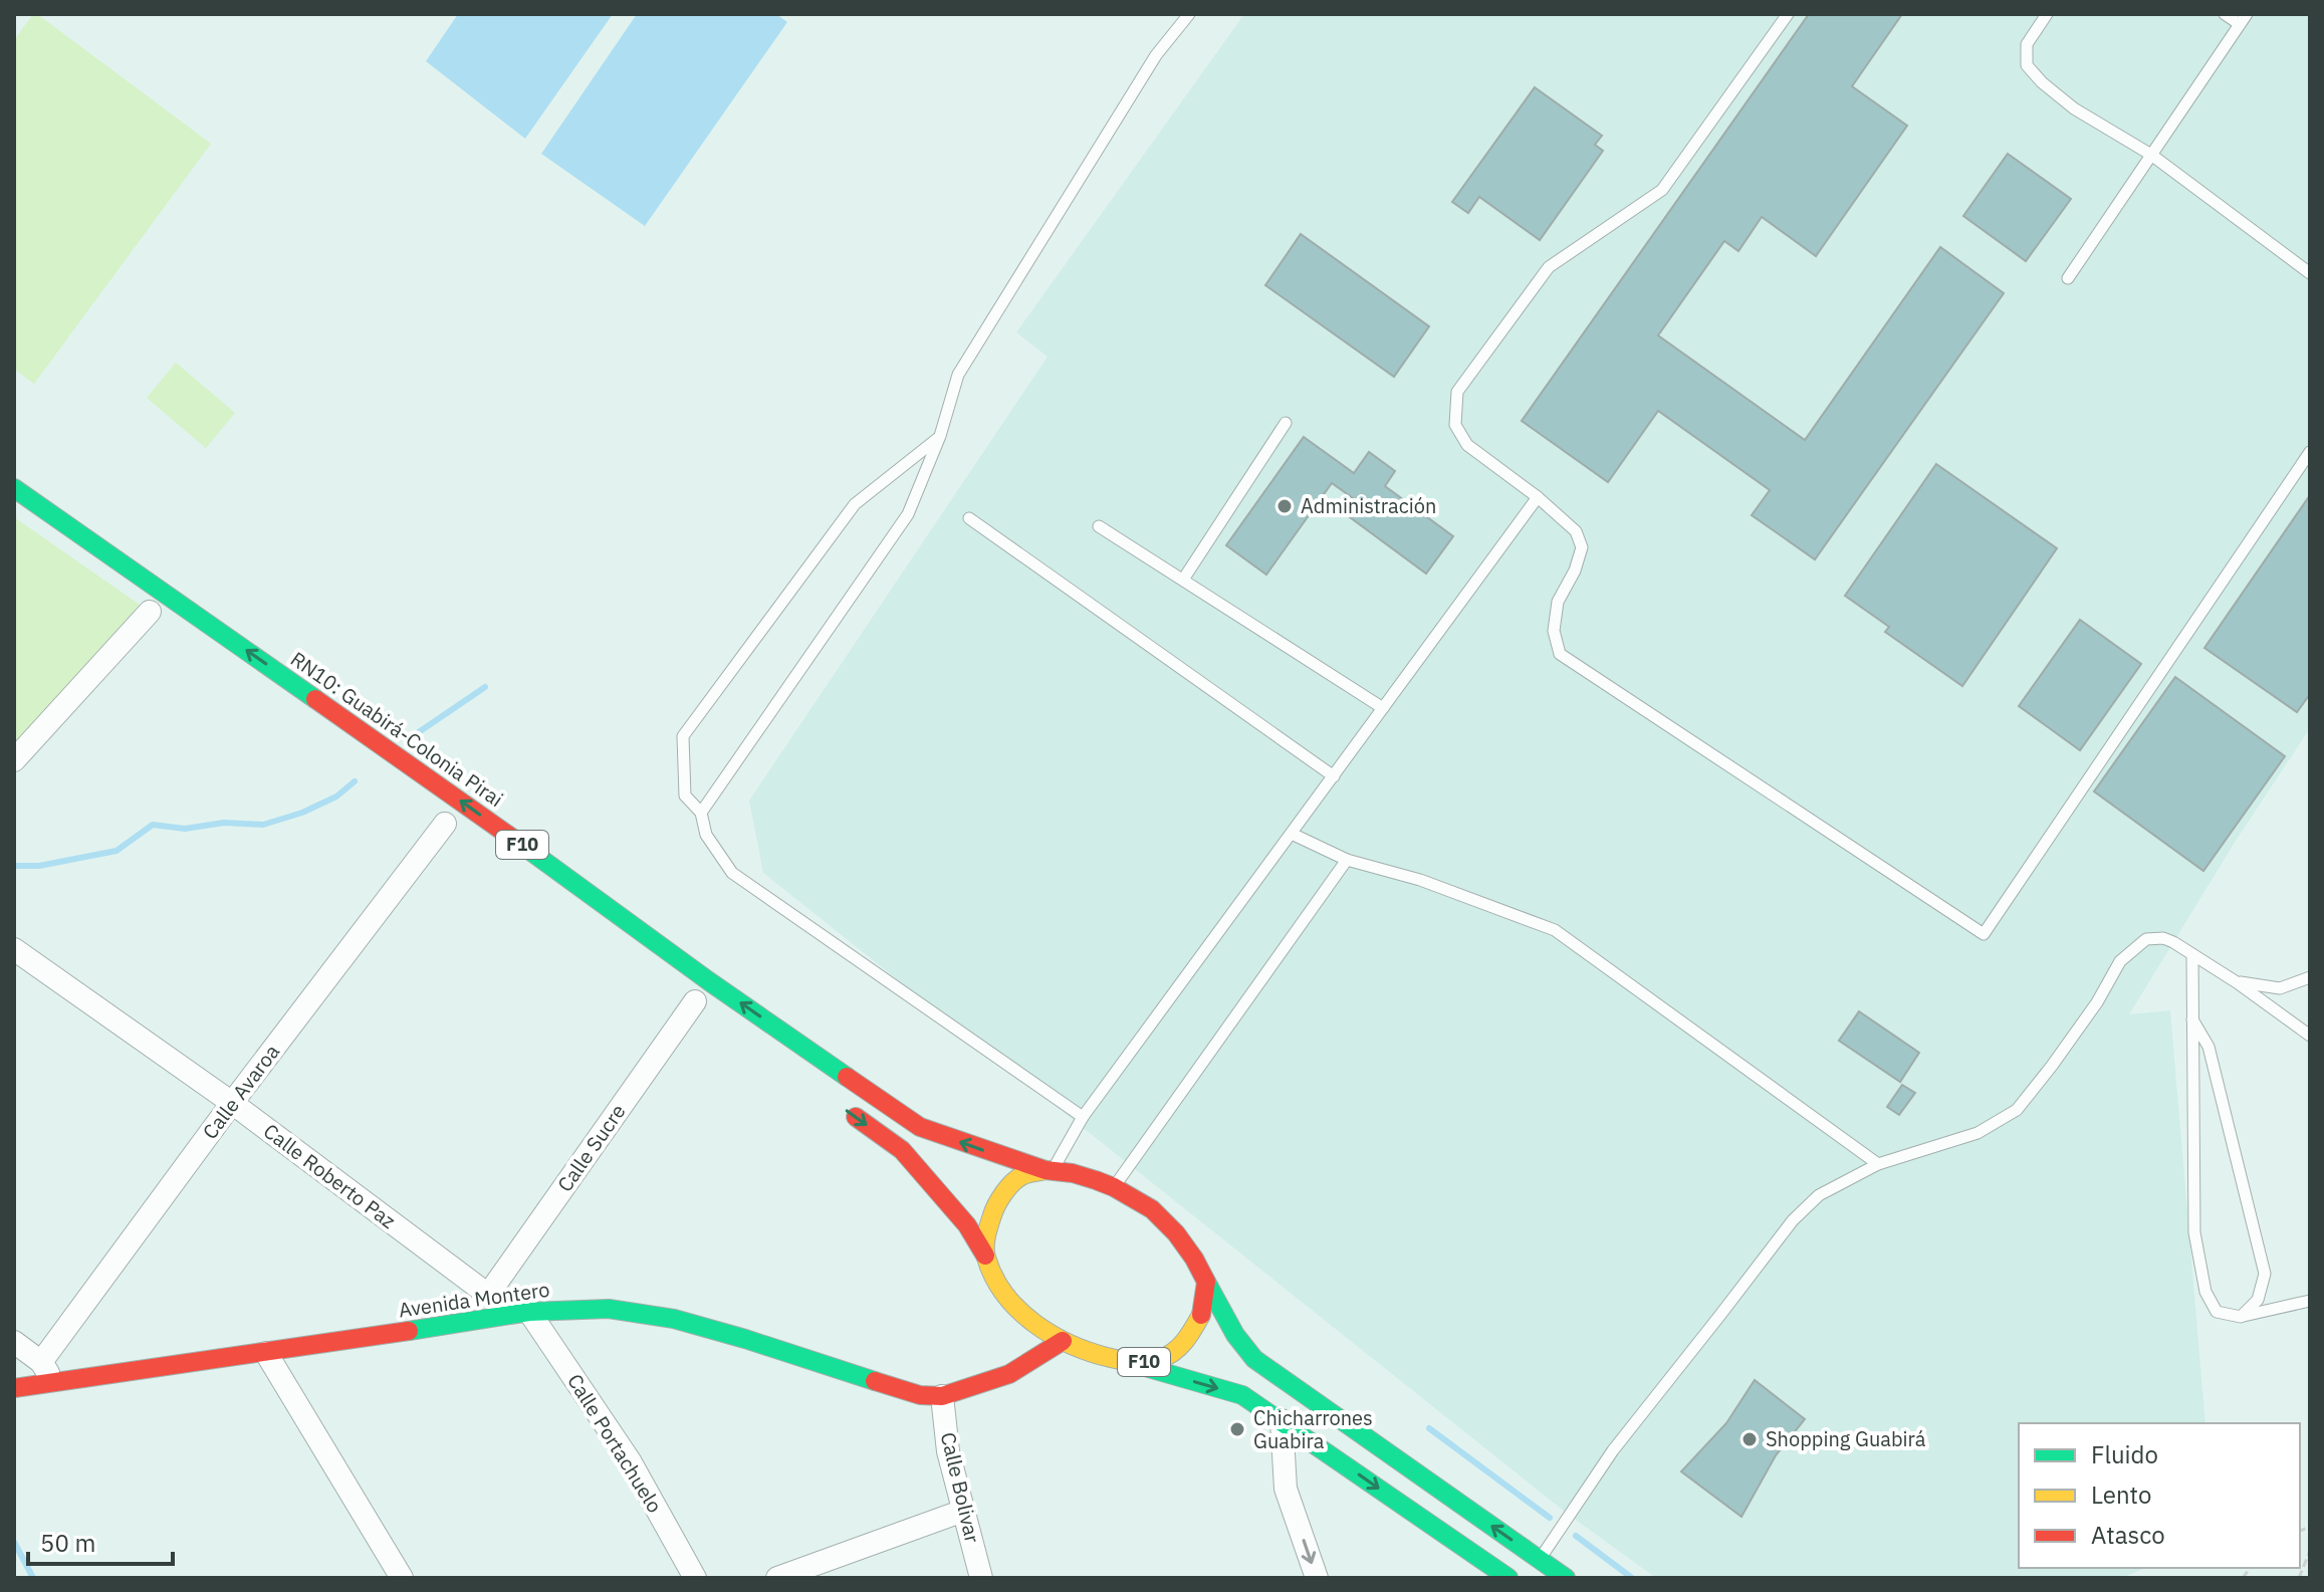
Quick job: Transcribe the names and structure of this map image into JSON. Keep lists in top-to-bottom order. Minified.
{"streets":{"main road":["RN10: Guabirá-Colonia Pirai","F10","Avenida Montero"],"street":["Calle Avaroa","Calle Sucre","Calle Roberto Paz","Calle Portachuelo","Calle Bolivar"]},"crossings":[["RN10: Guabirá-Colonia Pirai","F10"],["RN10: Guabirá-Colonia Pirai","Avenida Montero"],["F10","Avenida Montero"],["Calle Avaroa","Calle Roberto Paz"],["Calle Sucre","Calle Roberto Paz"],["Calle Roberto Paz","Avenida Montero"],["Calle Roberto Paz","Calle Portachuelo"],["Avenida Montero","Calle Portachuelo"],["Avenida Montero","Calle Bolivar"]],"one_way":["RN10: Guabirá-Colonia Pirai"],"places":["Administración","Chicharrones Guabira","Shopping Guabirá"],"legend":["Fluido","Lento","Atasco"],"scale_bar":"50 m"}
